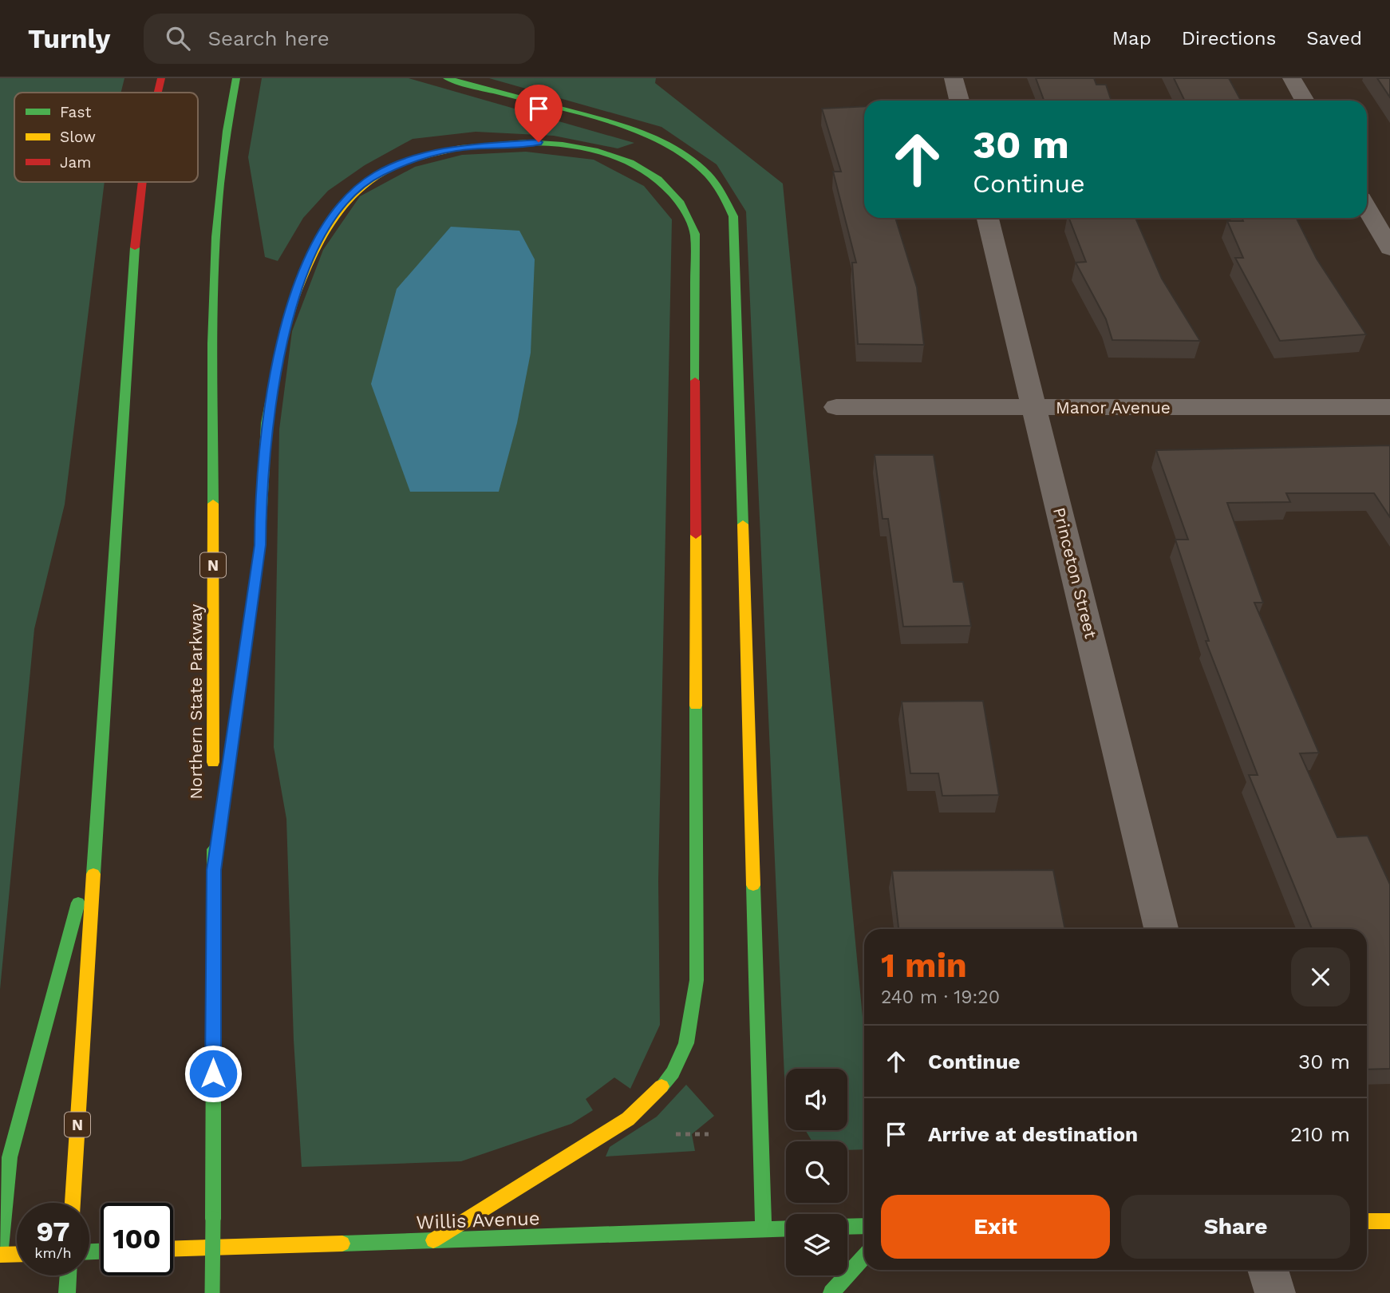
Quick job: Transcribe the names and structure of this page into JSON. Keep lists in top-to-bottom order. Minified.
{"streets":{"main road":["N","Northern State Parkway","Willis Avenue"],"street":["Manor Avenue","Princeton Street"]},"crossings":[["Manor Avenue","Princeton Street"]],"legend":["Fast","Slow","Jam"],"page":{"header":"Turnly","search":"Search here","nav":["Map","Directions","Saved"],"turn":["30 m","Continue"],"heading":["1 min","240 m · 19:20"],"list":[{"name":"Continue","value":"30 m"},{"name":"Arrive at destination","value":"210 m"}],"buttons":["Exit","Share"],"speed":"97 km/h","limit":"100"}}
